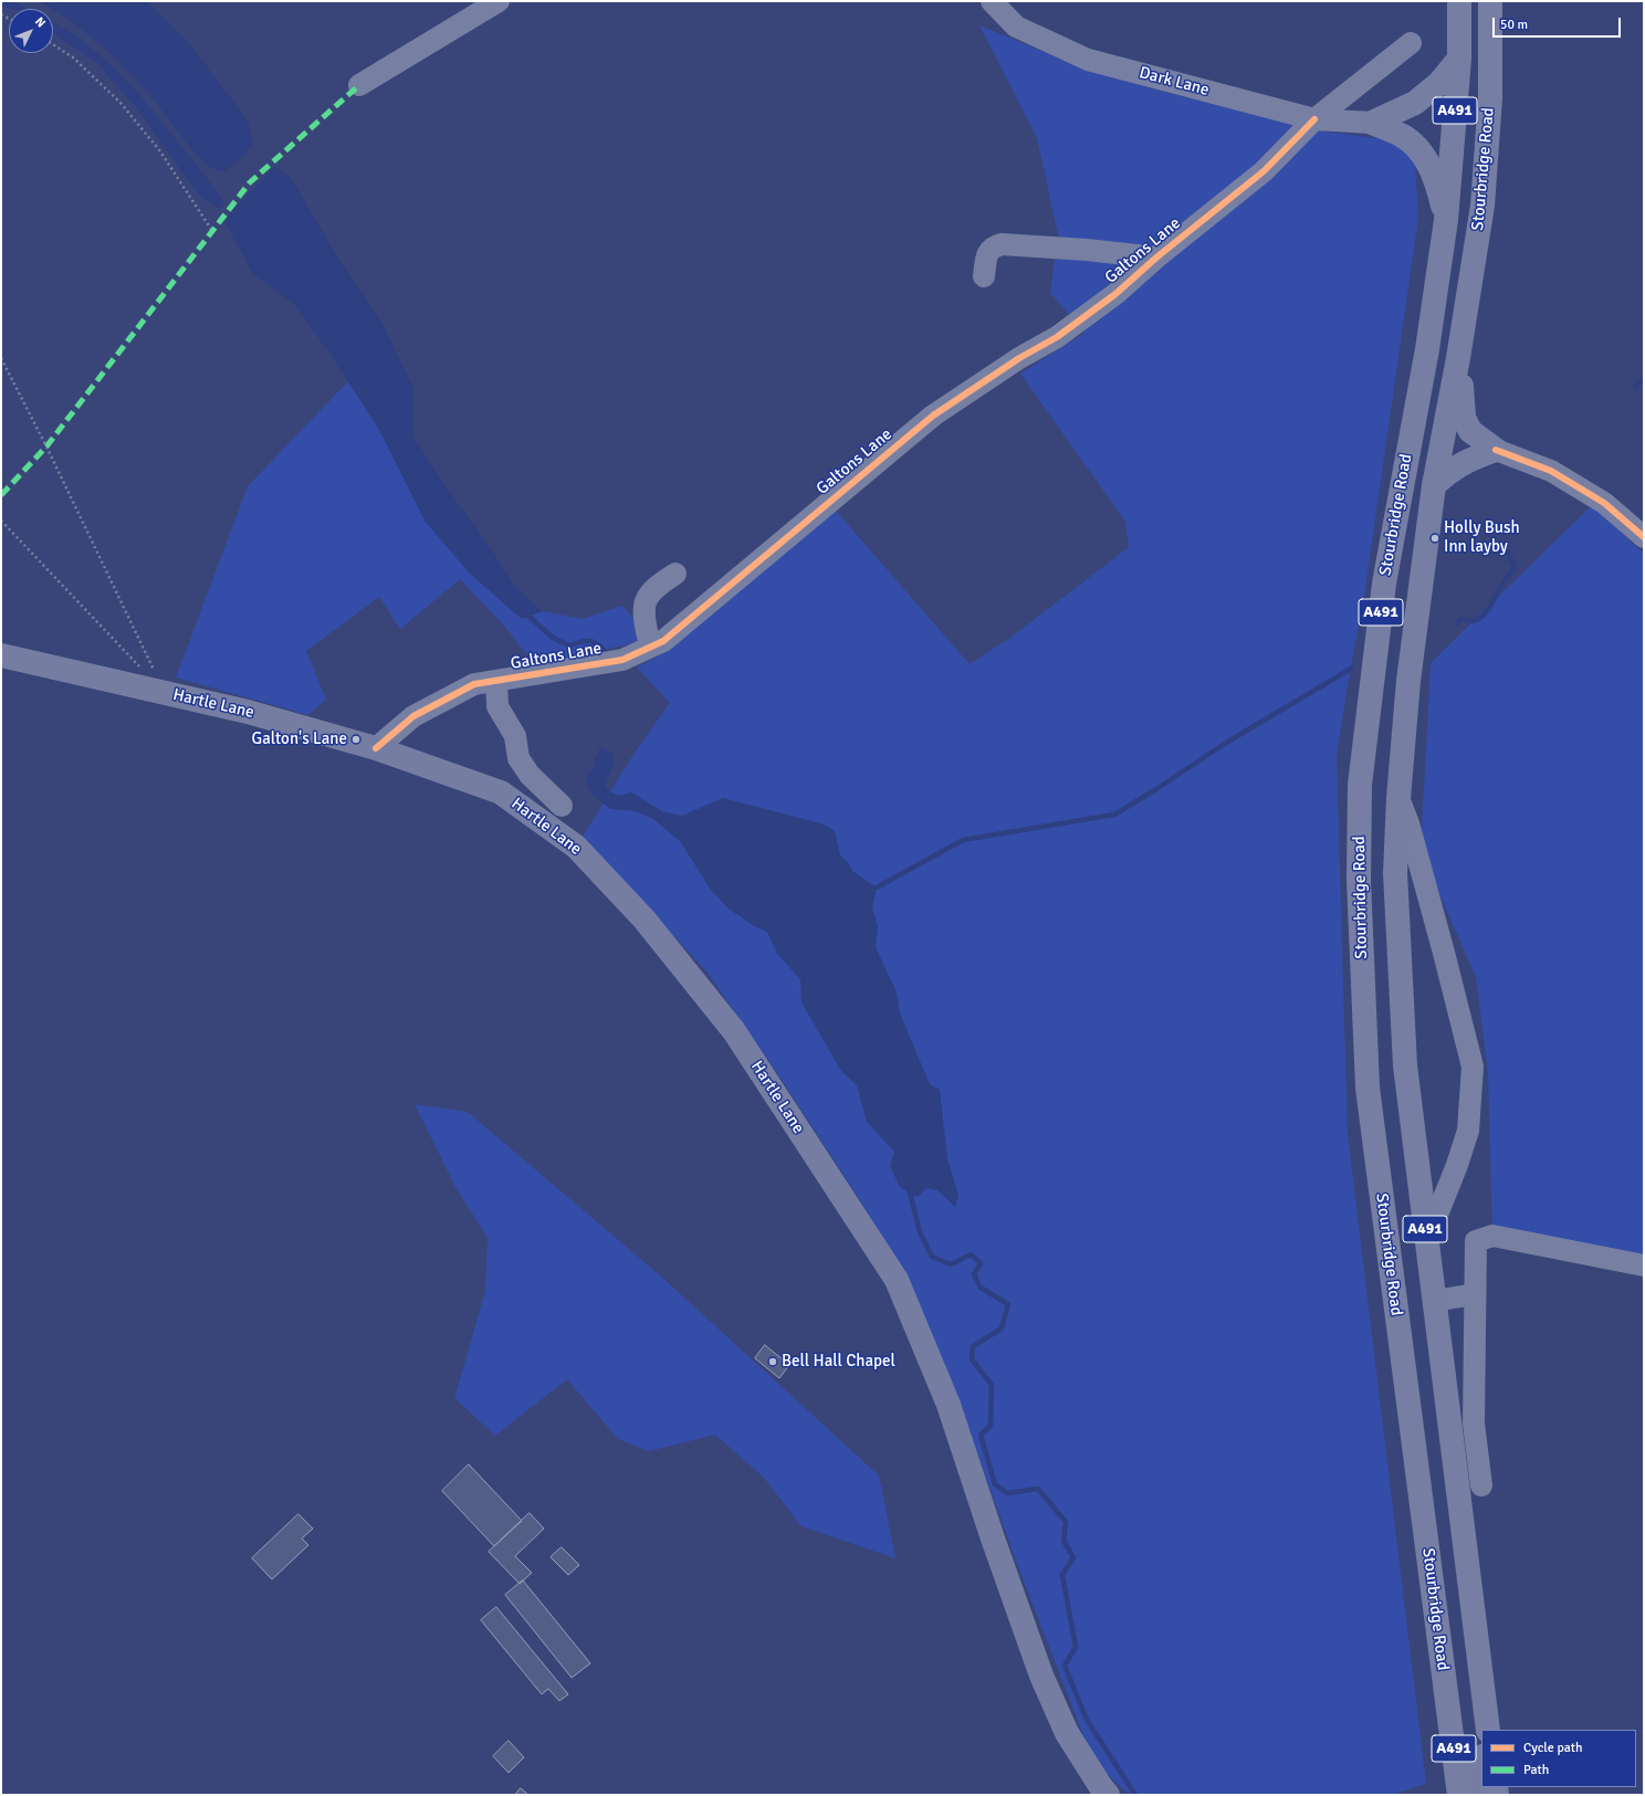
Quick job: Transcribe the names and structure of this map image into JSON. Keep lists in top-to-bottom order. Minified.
{"streets":{"highway":["A491","Stourbridge Road"],"main road":["Hartle Lane"],"street":["Dark Lane","Galtons Lane"]},"crossings":[["Dark Lane","Galtons Lane"],["Galtons Lane","Hartle Lane"]],"places":["Holly Bush Inn layby","Galton's Lane","Bell Hall Chapel"],"legend":["Cycle path","Path"],"scale_bar":"50 m","north":"top right"}
